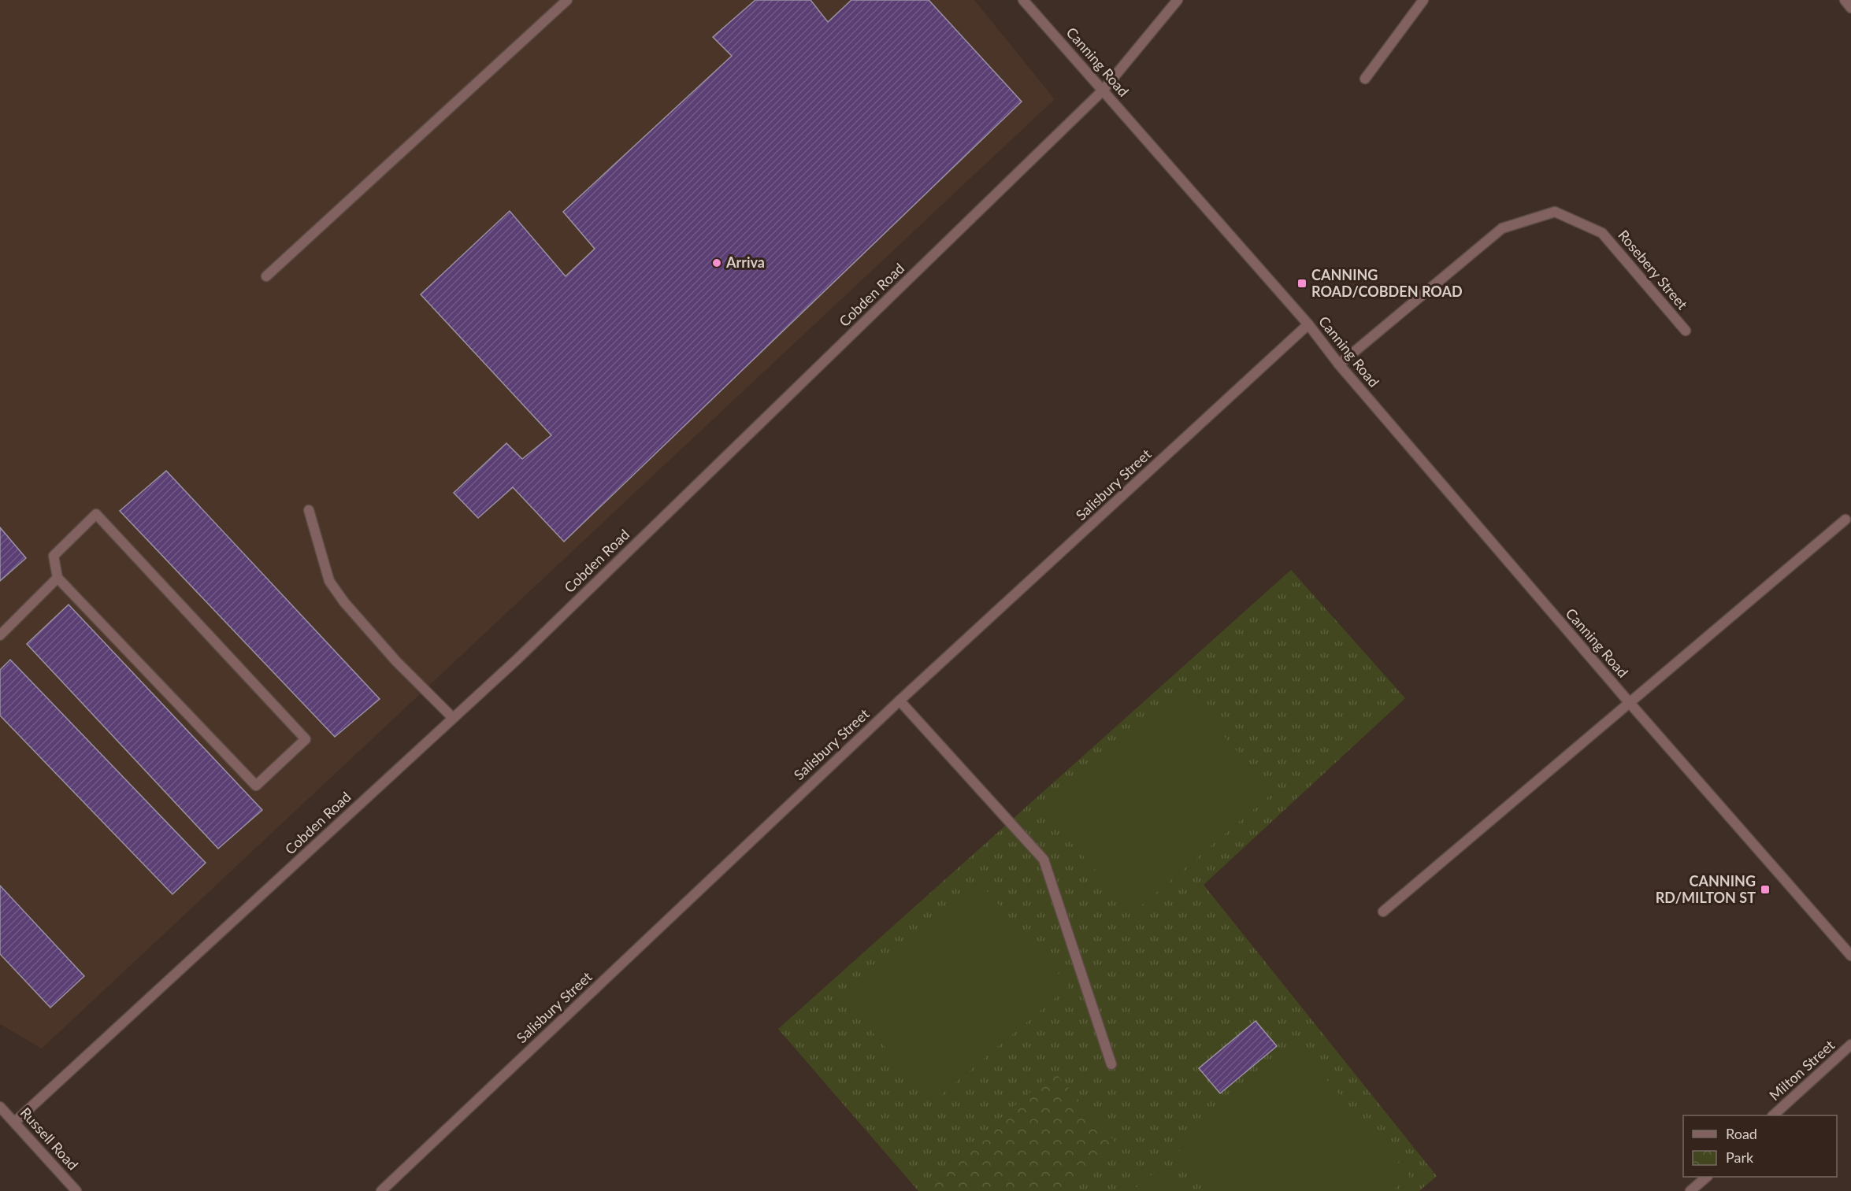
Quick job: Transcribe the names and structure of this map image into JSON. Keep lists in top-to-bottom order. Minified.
{"streets":{"street":["Canning Road","Rosebery Street","Cobden Road","Salisbury Street","Milton Street","Russell Road"]},"crossings":[["Canning Road","Rosebery Street"],["Canning Road","Cobden Road"],["Canning Road","Salisbury Street"],["Cobden Road","Russell Road"]],"places":{"other":["Arriva"],"transit":["CANNING ROAD/COBDEN ROAD","CANNING RD/MILTON ST"]},"legend":["Road","Park"]}
